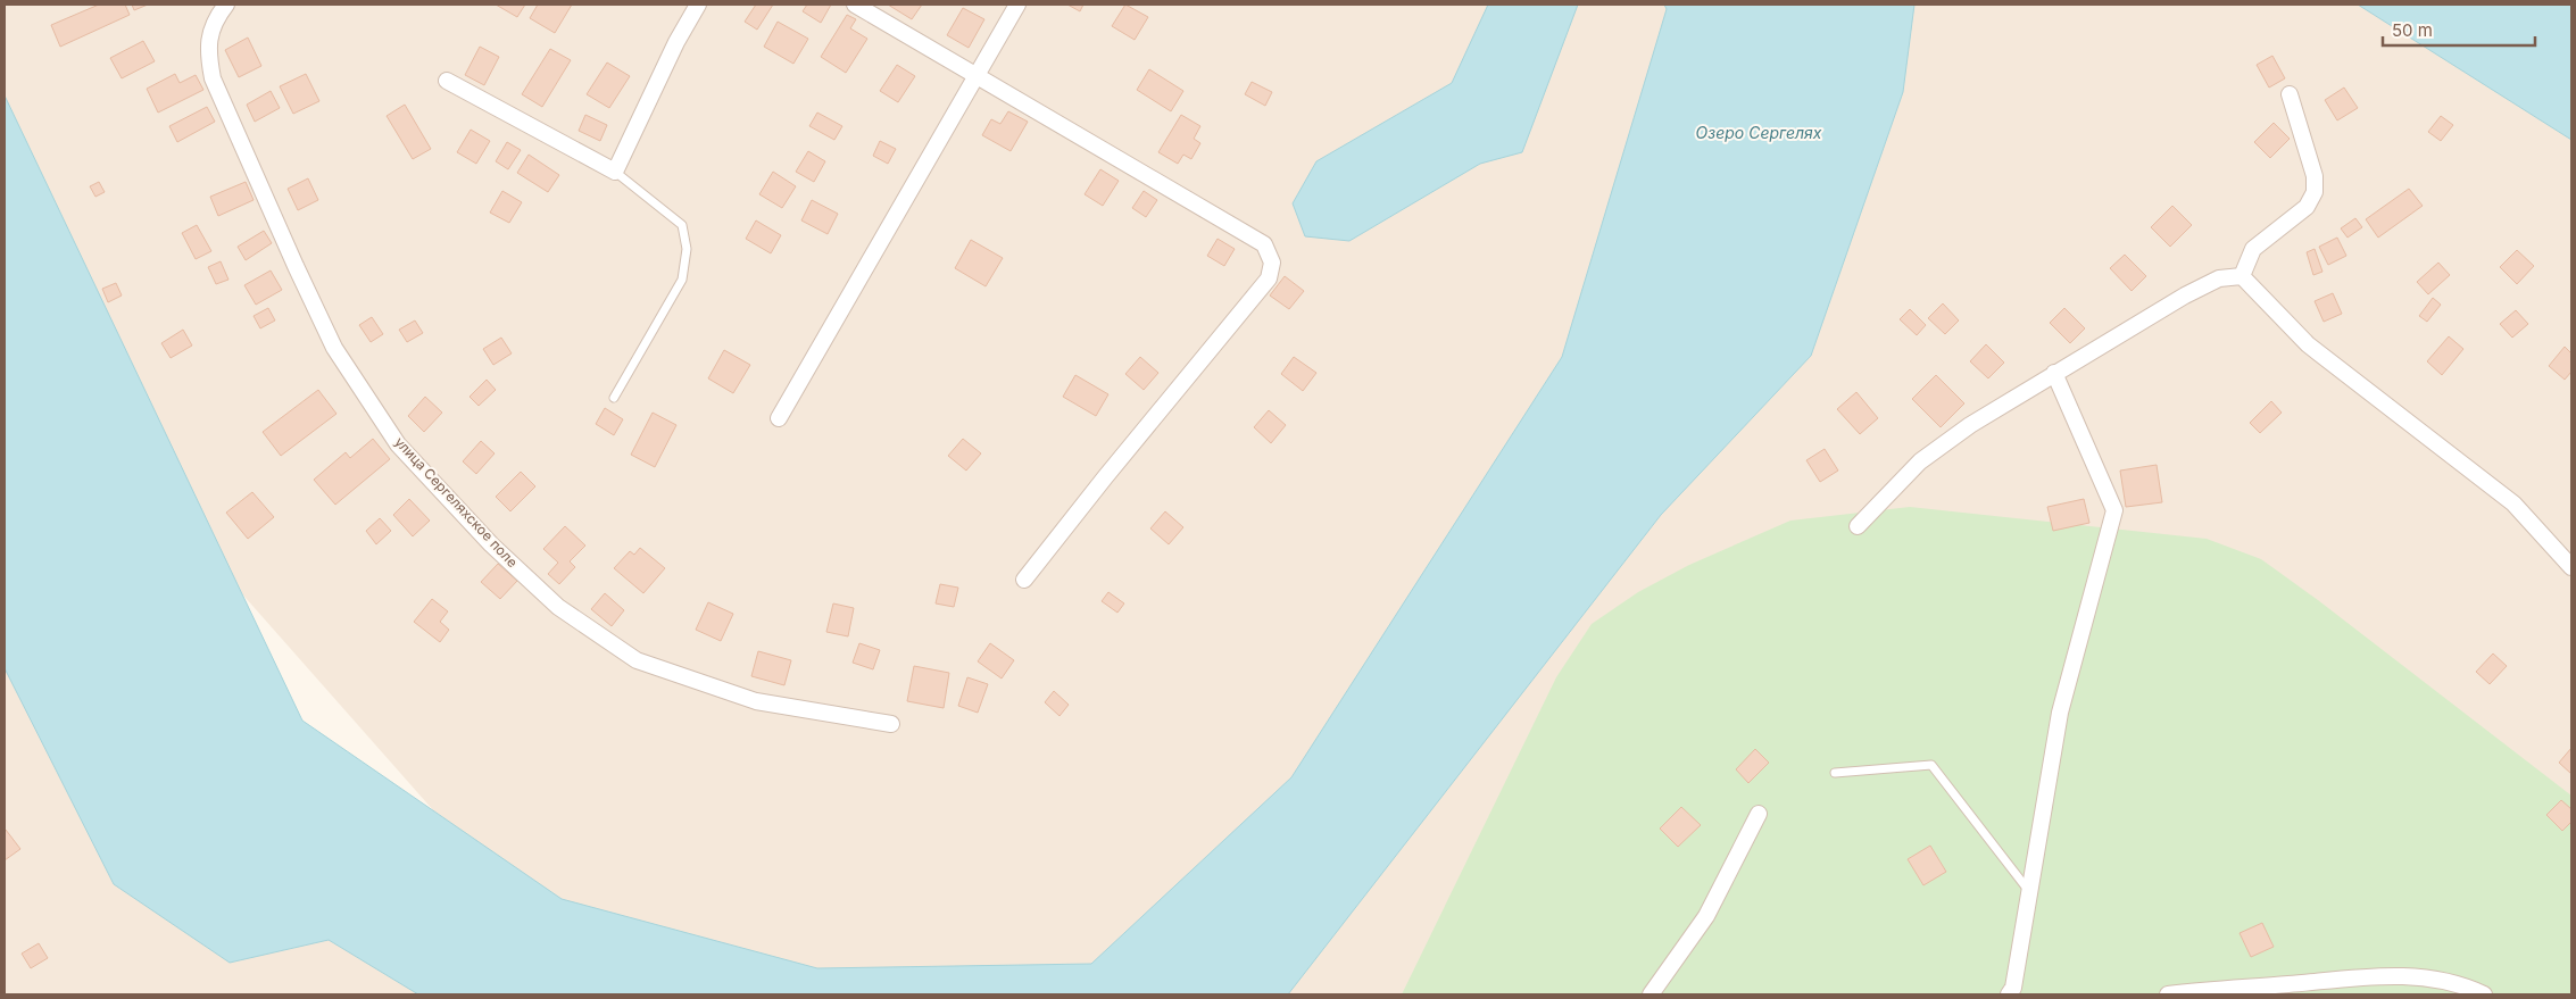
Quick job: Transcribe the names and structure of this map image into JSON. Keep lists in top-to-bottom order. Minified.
{"streets":{"street":["улица Сергеляхское поле"]},"water":["Озеро Сергелях"],"scale_bar":"50 m"}
